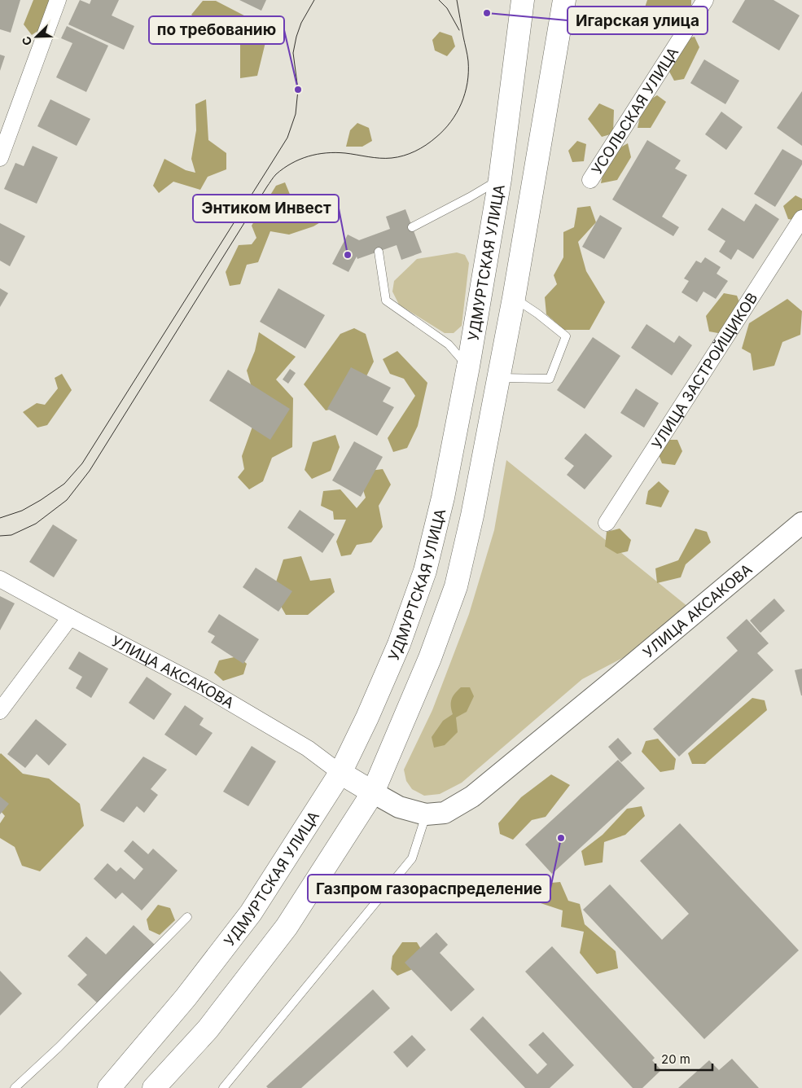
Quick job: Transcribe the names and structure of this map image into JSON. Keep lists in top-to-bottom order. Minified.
{"streets":{"main road":["УДМУРТСКАЯ УЛИЦА"],"street":["УСОЛЬСКАЯ УЛИЦА","УЛИЦА ЗАСТРОЙЩИКОВ","УЛИЦА АКСАКОВА"]},"crossings":[["УДМУРТСКАЯ УЛИЦА","УЛИЦА АКСАКОВА"]],"places":["Игарская улица","по требованию","Энтиком Инвест","Газпром газораспределение"],"scale_bar":"20 m","north":"bottom left"}
